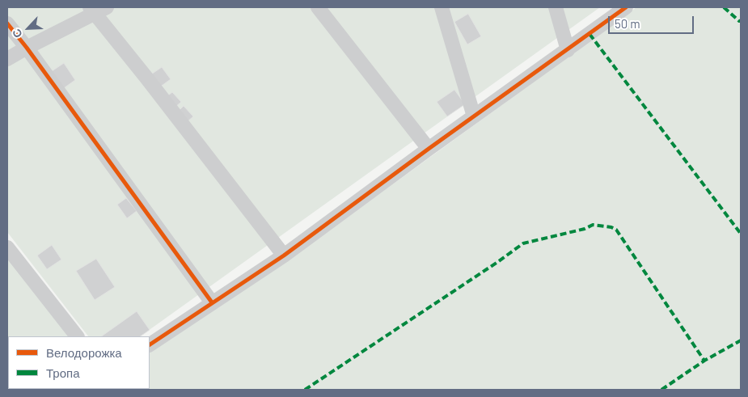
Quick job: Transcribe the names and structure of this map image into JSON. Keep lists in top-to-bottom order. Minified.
{"legend":["Велодорожка","Тропа"],"scale_bar":"50 m","north":"bottom left"}
